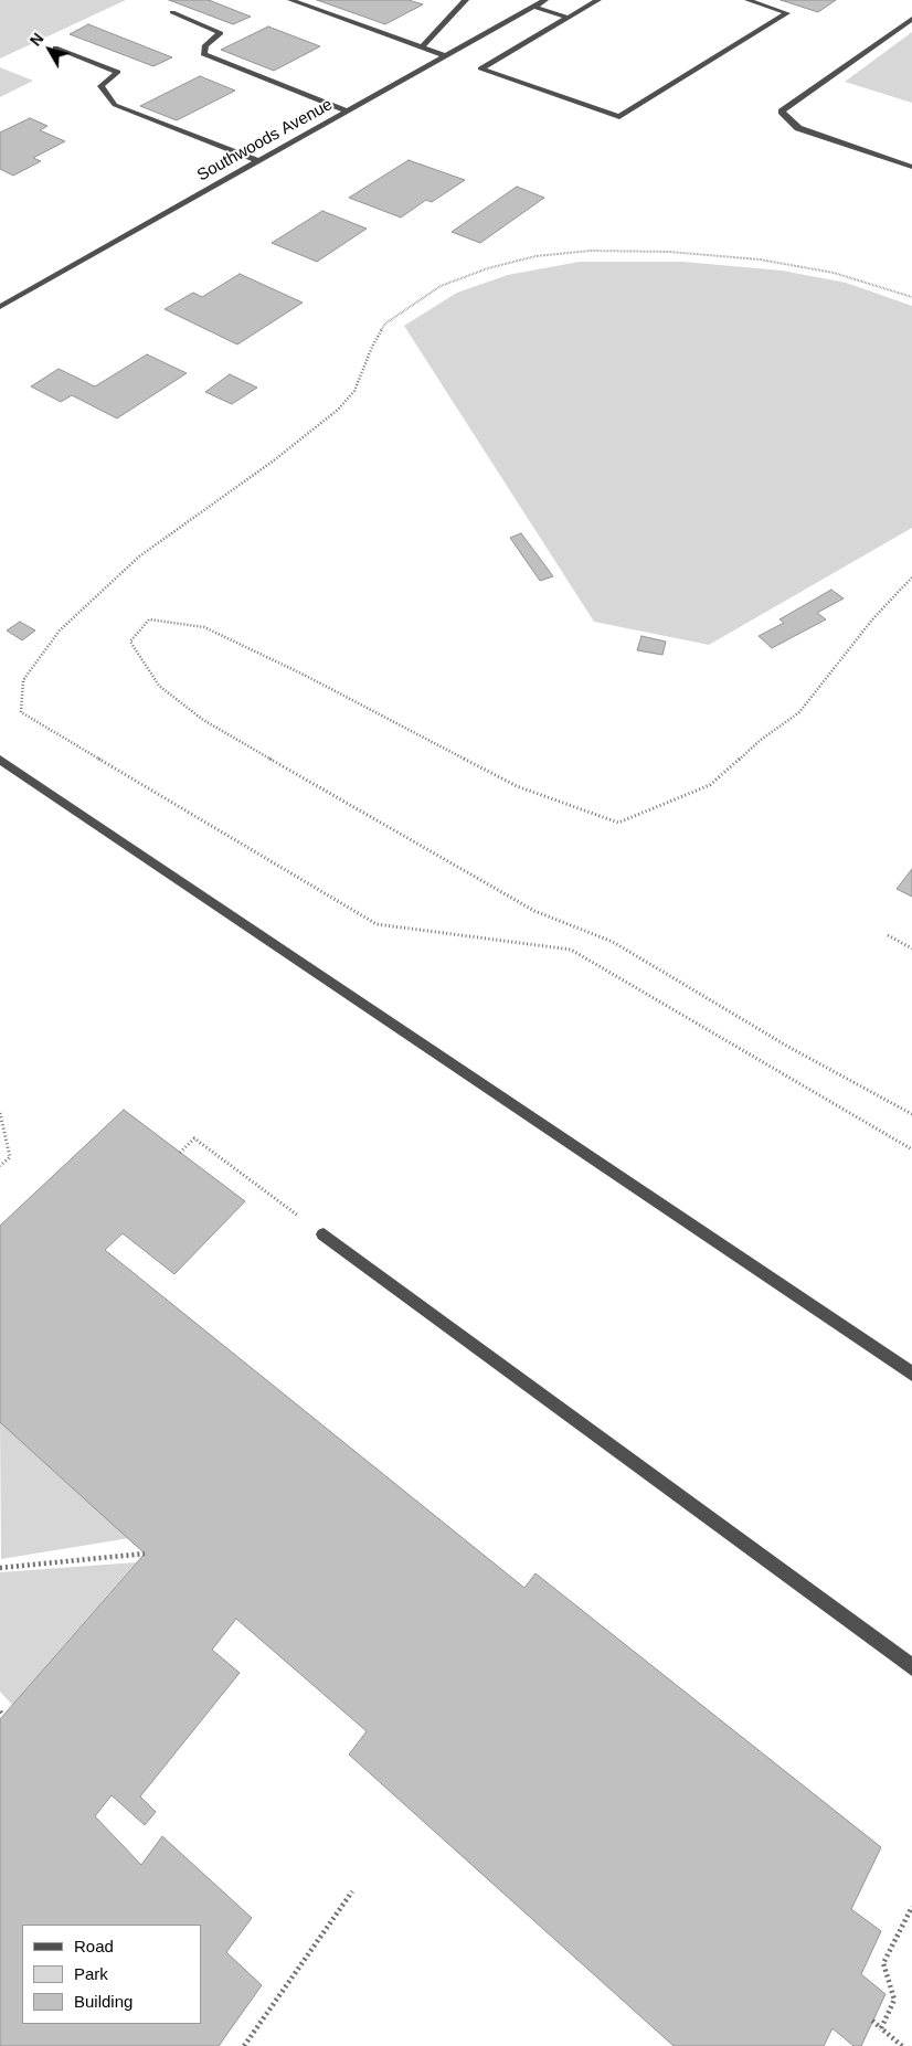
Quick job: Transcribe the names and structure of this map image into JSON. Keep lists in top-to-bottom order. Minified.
{"streets":{"street":["Southwoods Avenue"]},"legend":["Road","Park","Building"],"north":"top left"}
